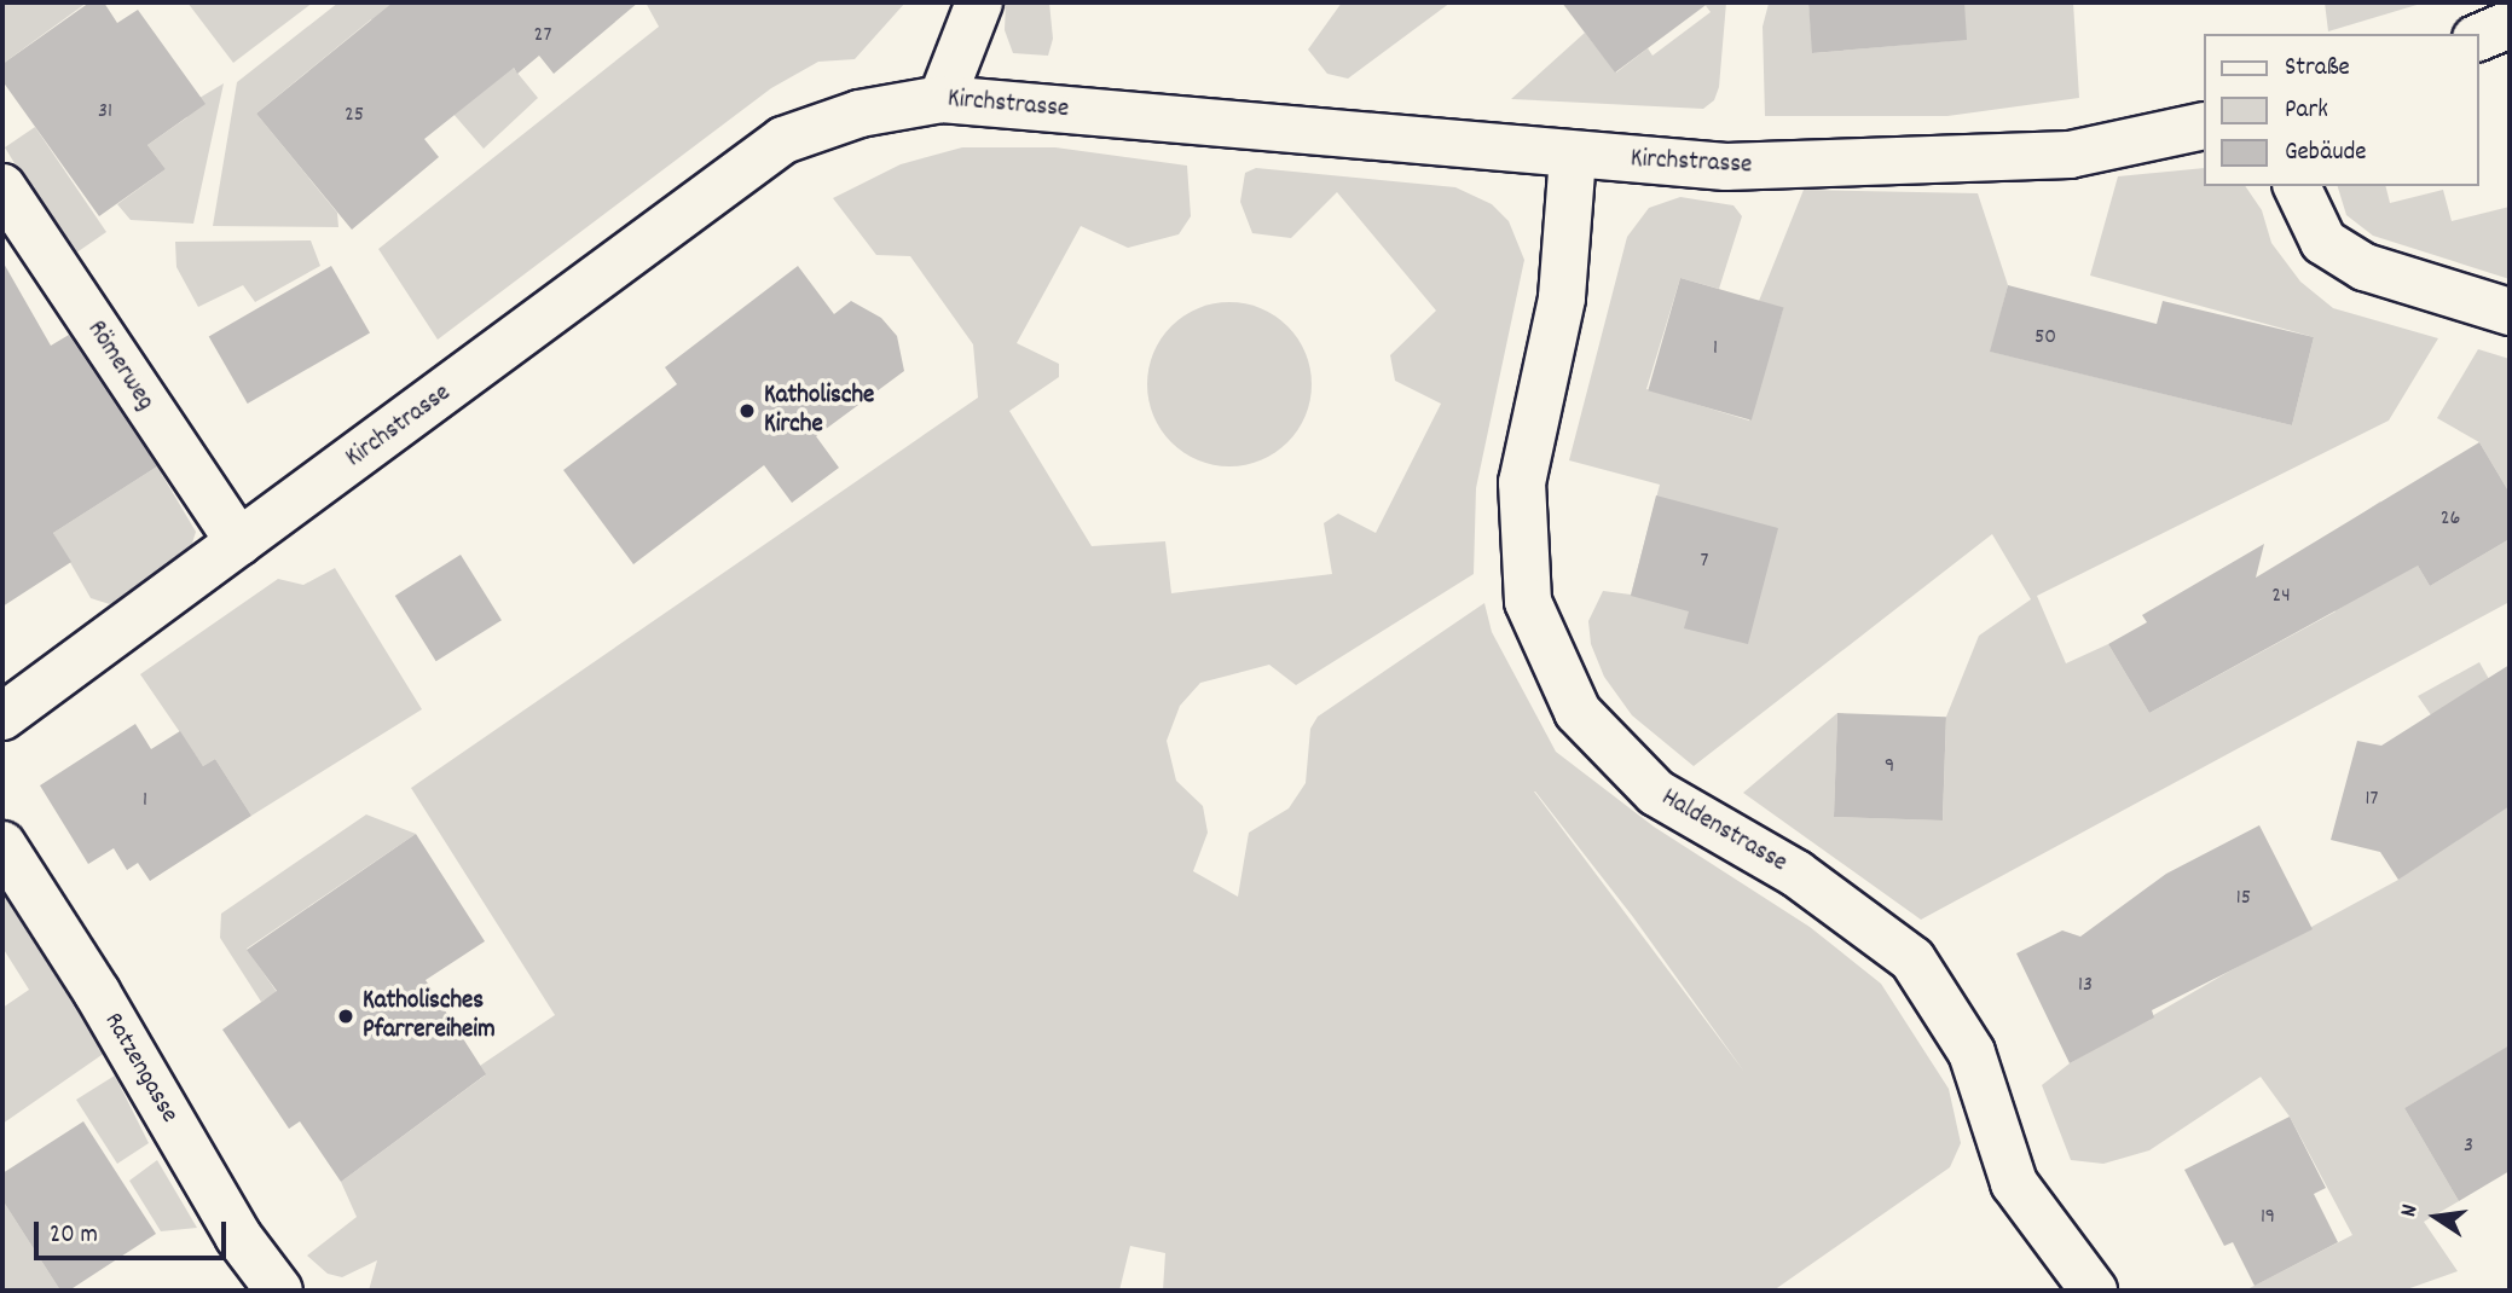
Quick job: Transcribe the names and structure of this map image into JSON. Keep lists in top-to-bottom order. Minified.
{"streets":{"street":["Kirchstrasse","Römerweg","Haldenstrasse","Ratzengasse"]},"crossings":[["Kirchstrasse","Römerweg"],["Kirchstrasse","Haldenstrasse"]],"places":["Katholische Kirche","Katholisches Pfarrereiheim"],"house_numbers":["27","31","25","50","1","26","7","24","9","17","1","15","13","3","19"],"legend":["Straße","Park","Gebäude"],"scale_bar":"20 m","north":"left"}
